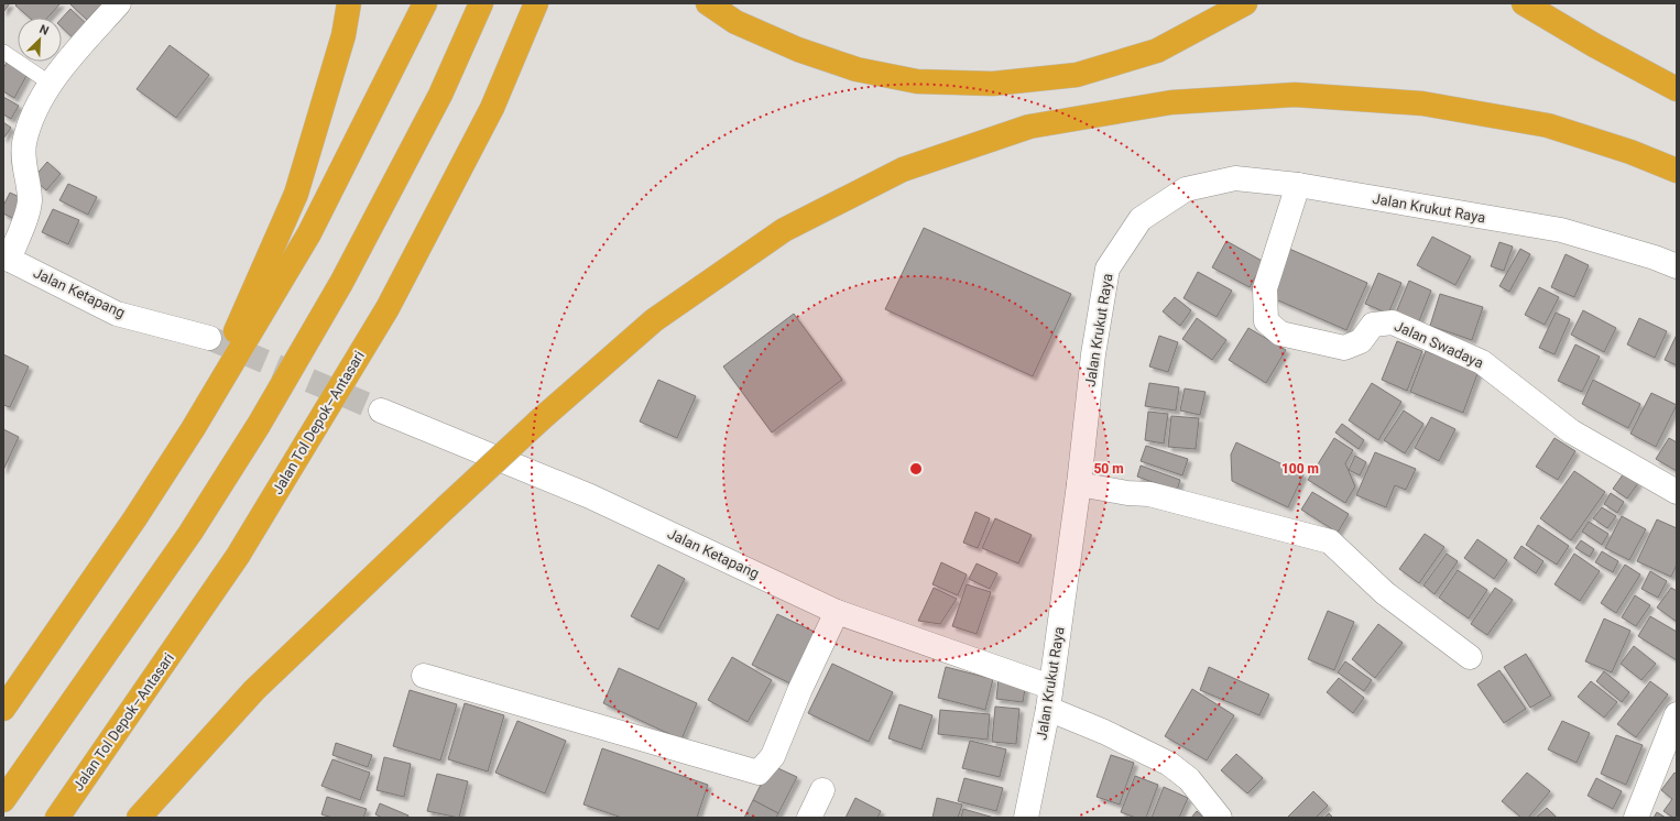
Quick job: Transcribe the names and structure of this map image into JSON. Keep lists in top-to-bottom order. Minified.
{"streets":{"highway":["Jalan Tol Depok–Antasari"],"street":["Jalan Krukut Raya","Jalan Ketapang","Jalan Swadaya"]},"crossings":[["Jalan Krukut Raya","Jalan Ketapang"],["Jalan Krukut Raya","Jalan Swadaya"]],"north":"top right","rings":["50 m","100 m"]}
